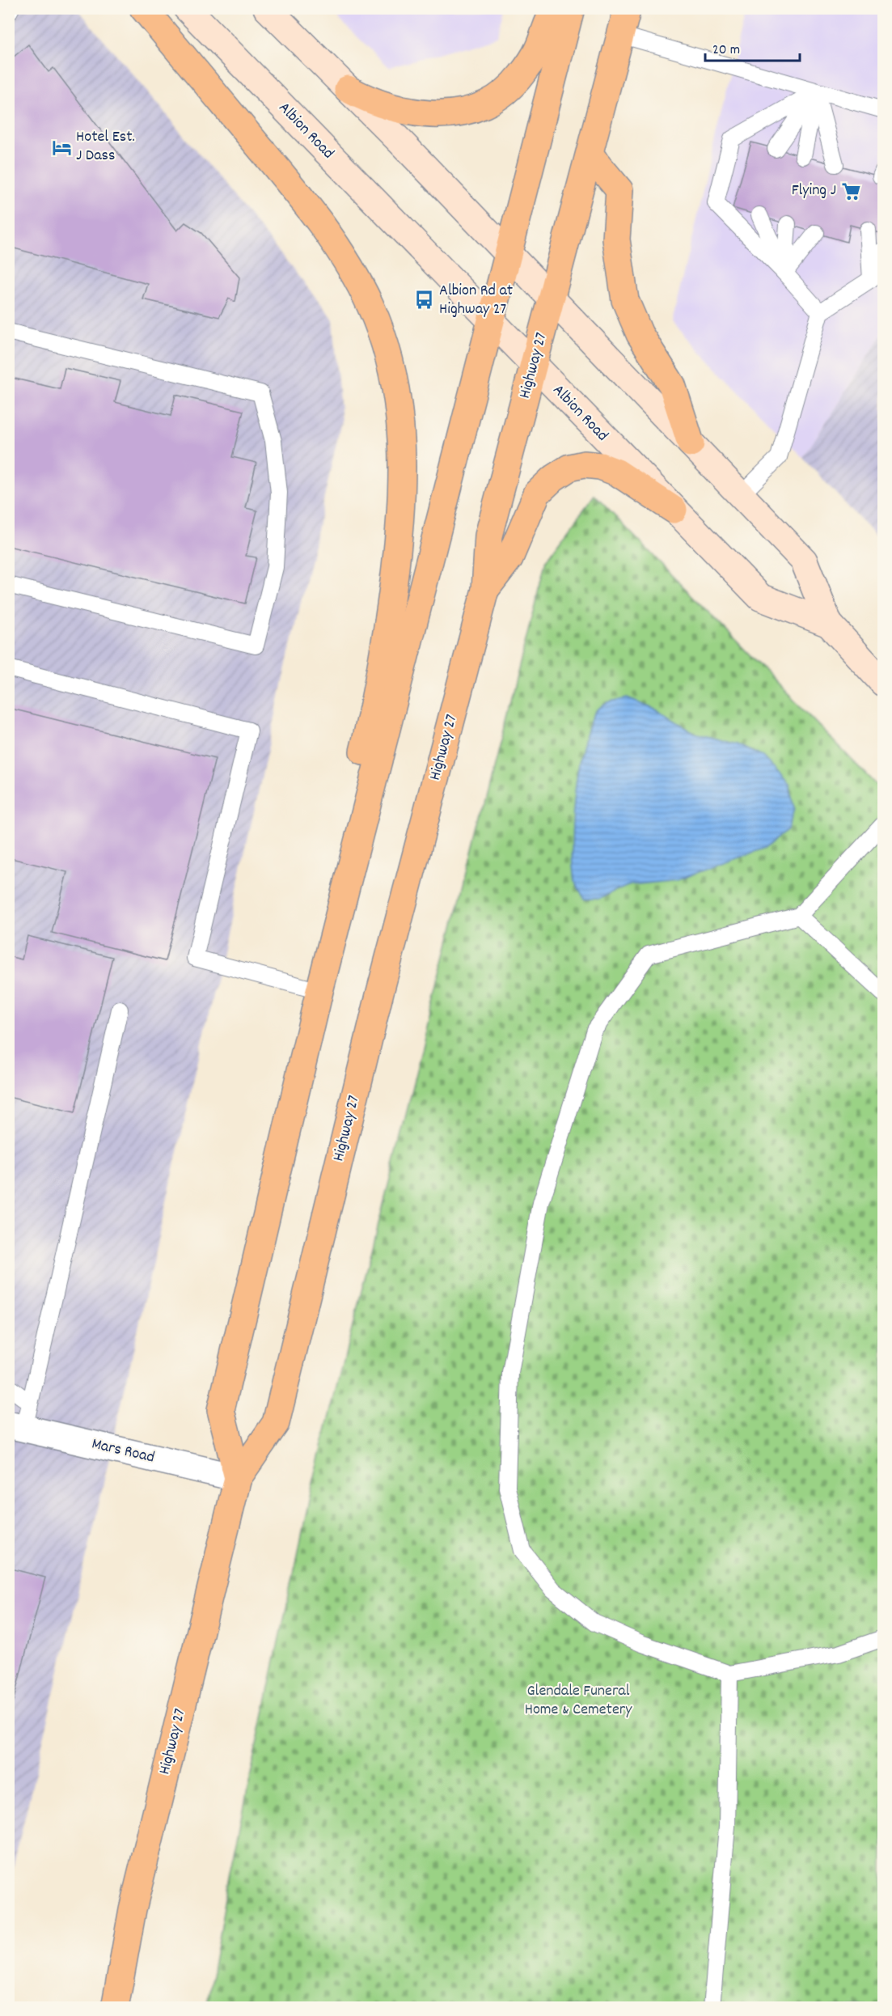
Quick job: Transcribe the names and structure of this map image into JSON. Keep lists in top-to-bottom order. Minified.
{"streets":{"main road":["Albion Road","Highway 27"],"street":["Mars Road"]},"crossings":[["Albion Road","Highway 27"],["Highway 27","Mars Road"]],"parks":["Glendale Funeral Home & Cemetery"],"places":{"hotel":["Hotel Est. J Dass"],"supermarket":["Flying J"],"bus stop":["Albion Rd at Highway 27"]},"scale_bar":"20 m"}
